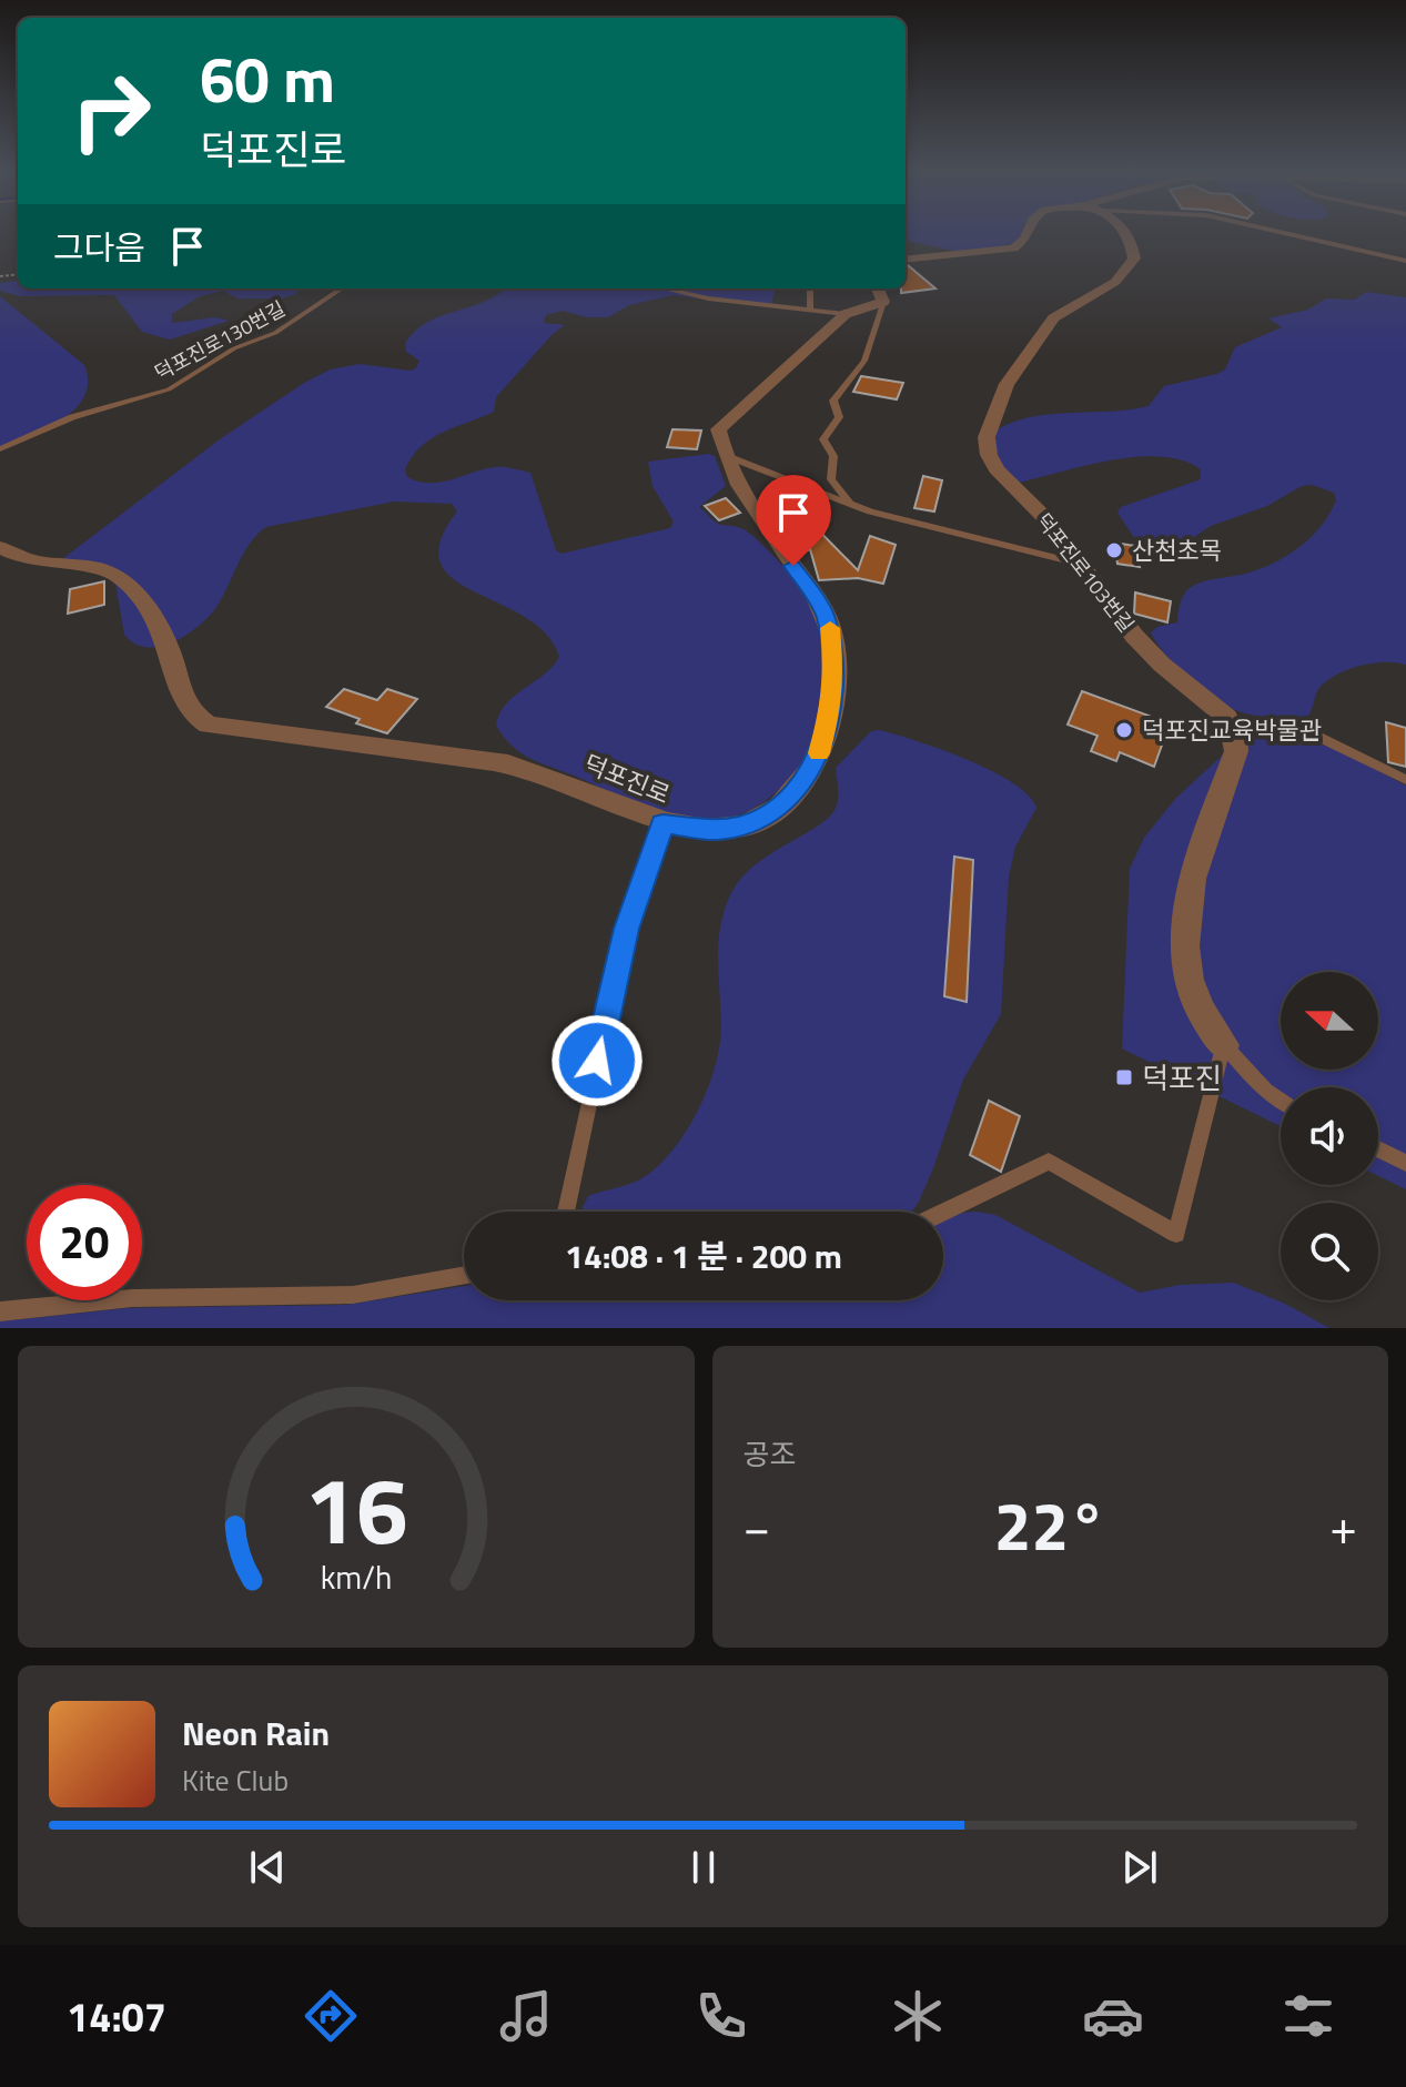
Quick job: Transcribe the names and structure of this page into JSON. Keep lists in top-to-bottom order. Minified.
{"streets":{"street":["덕포진로103번길","덕포진로"],"lane":["덕포진로130번길"]},"places":{"other":["산천초목","덕포진교육박물관"],"transit":["덕포진"]},"north":"left","page":{"turn":["60 m","덕포진로"],"then":"그다음","limit":"20","trip":"14:08 · 1 분 · 200 m","tile":"공조","heat":["−","22°","+"],"song":["Neon Rain","Kite Club"],"tabs":"14:07","gauge":["16","km/h"]}}
